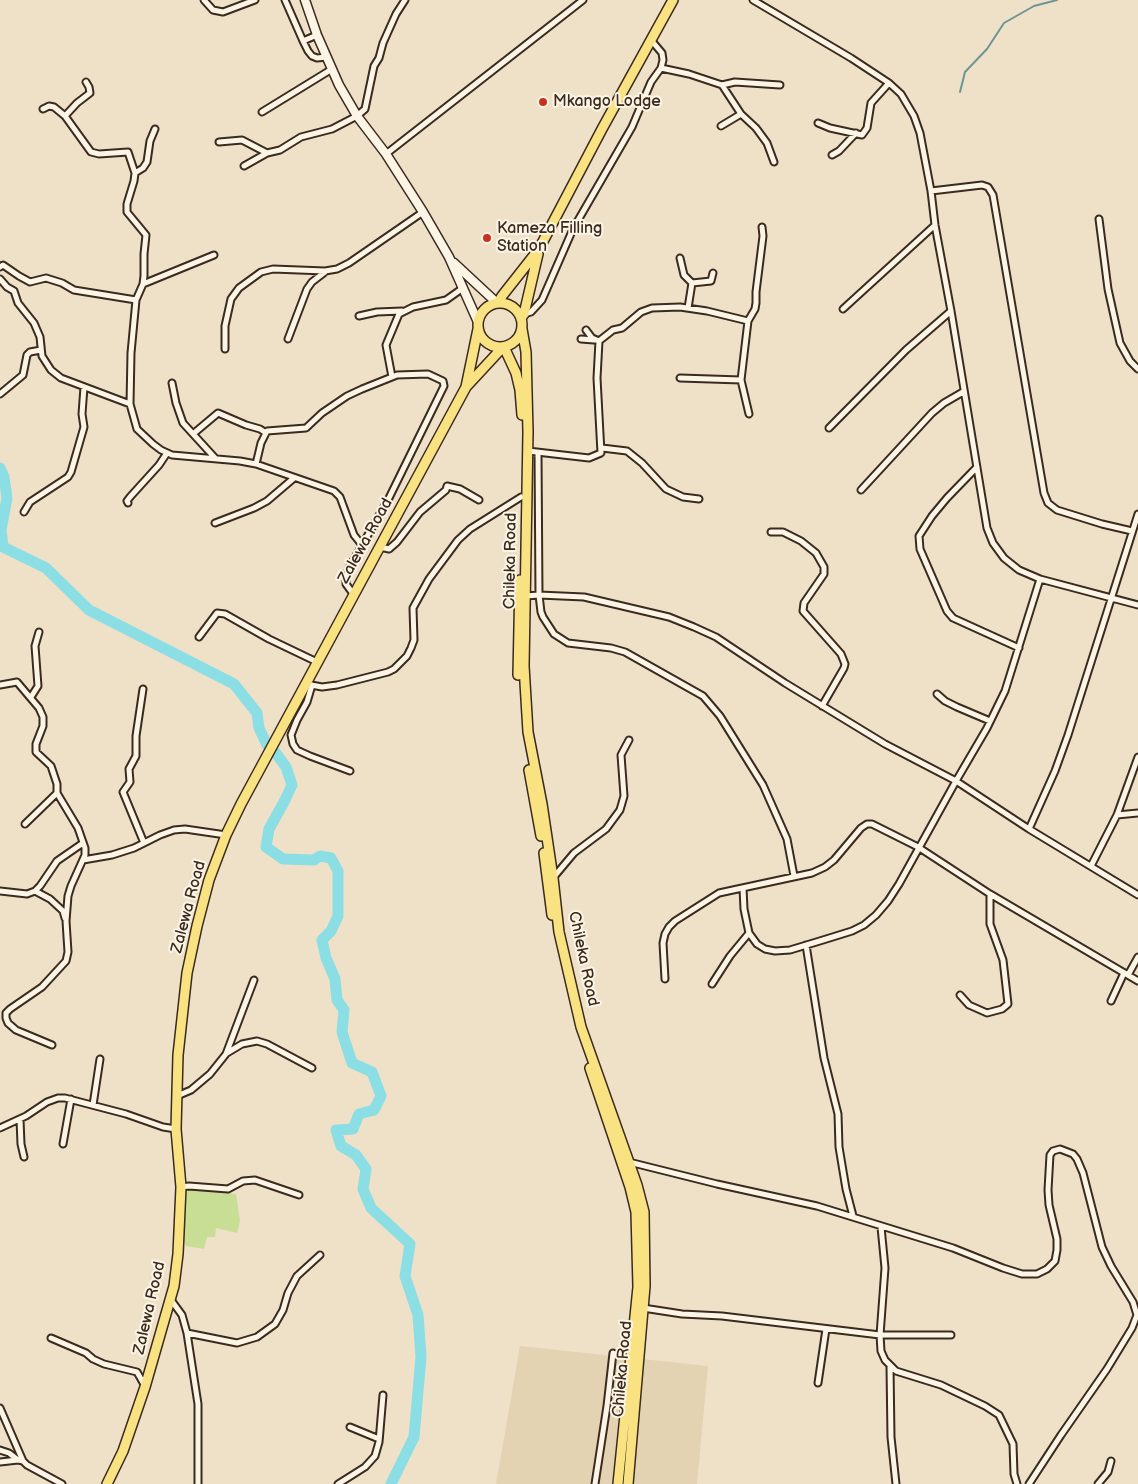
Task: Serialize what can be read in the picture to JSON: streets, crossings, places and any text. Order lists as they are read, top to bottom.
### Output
{
  "streets": {
    "highway": ["Zalewa Road", "Chileka Road"]
  },
  "crossings": [
    ["Zalewa Road", "Chileka Road"]
  ],
  "places": ["Mkango Lodge", "Kameza Filling Station"]
}
